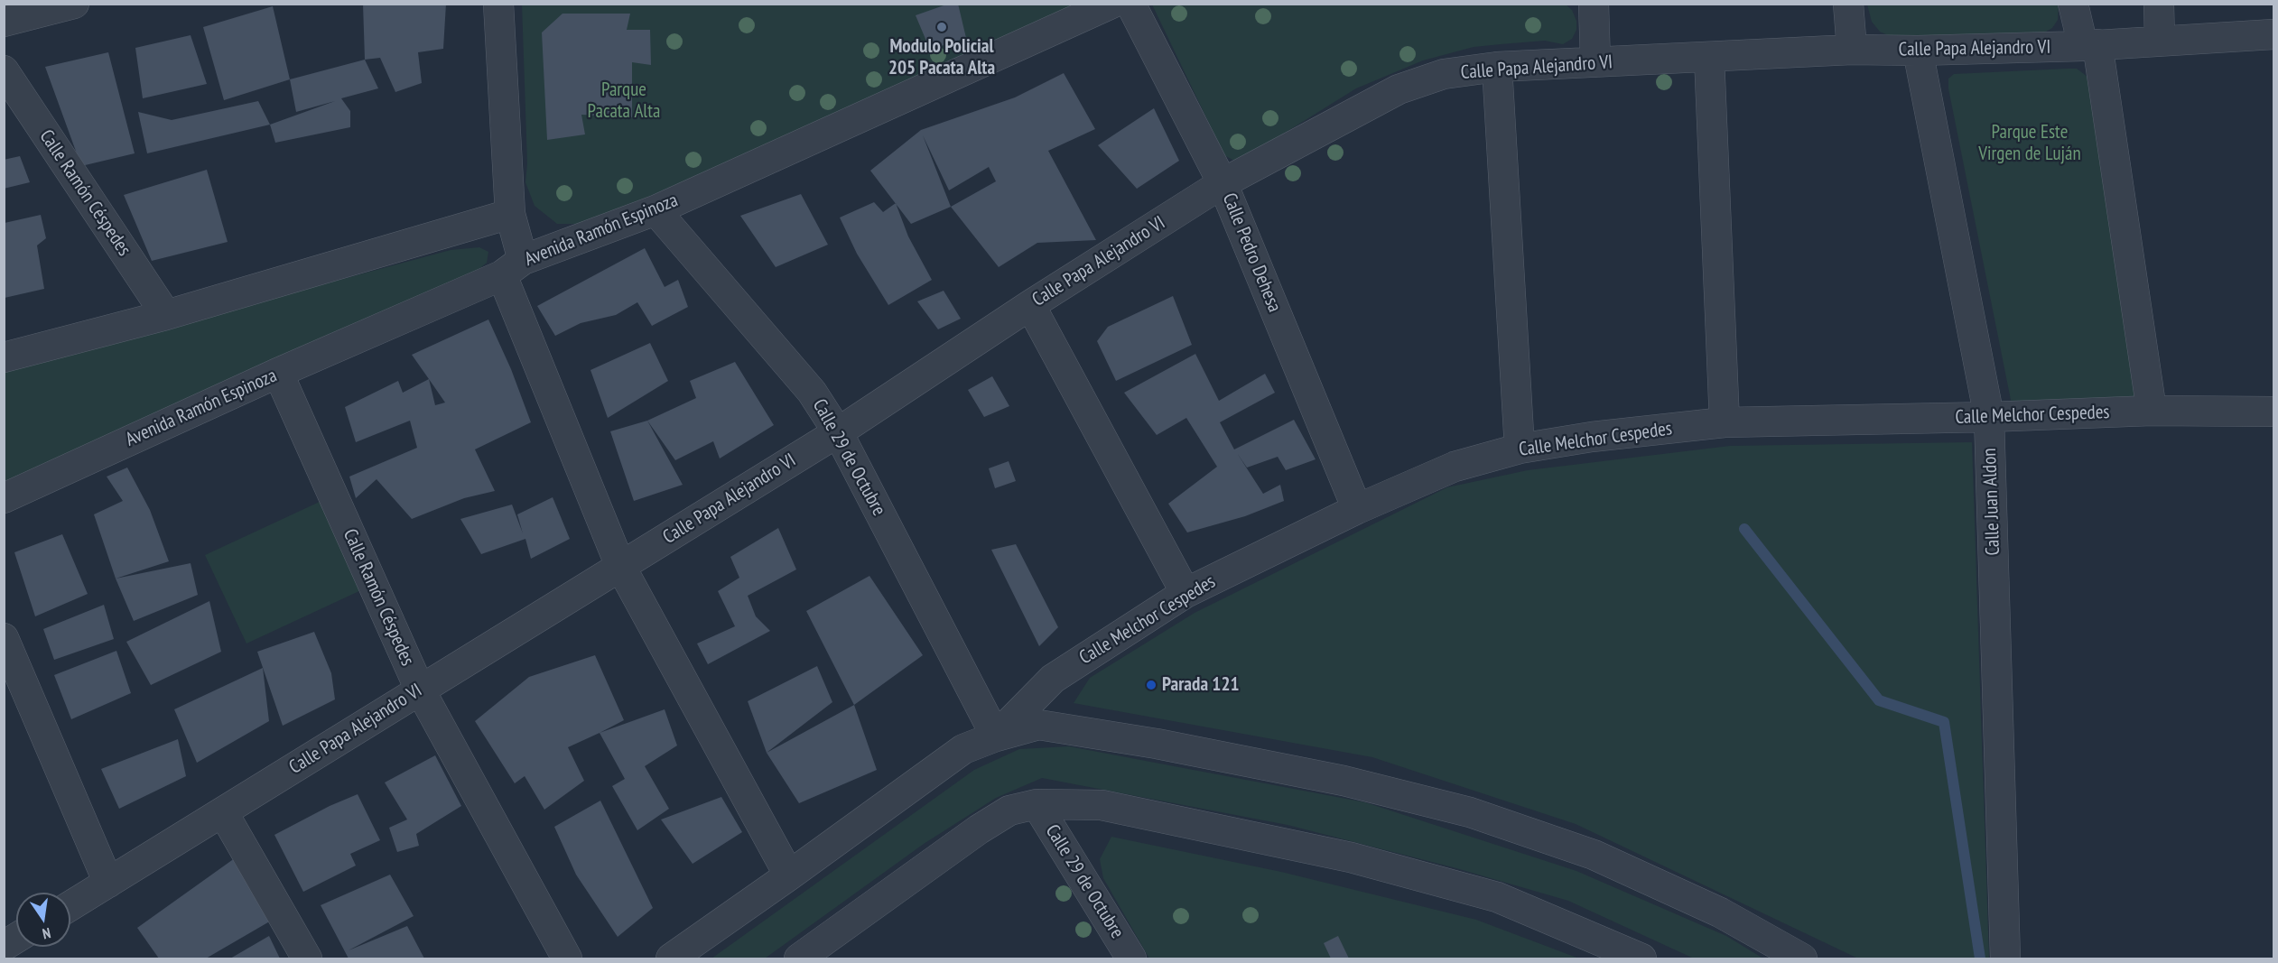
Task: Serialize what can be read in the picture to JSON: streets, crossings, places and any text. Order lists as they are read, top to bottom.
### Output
{
  "streets": {
    "street": [
      "Calle Papa Alejandro VI",
      "Calle Ramón Céspedes",
      "Avenida Ramón Espinoza",
      "Calle Pedro Dehesa",
      "Calle Melchor Cespedes",
      "Calle 29 de Octubre",
      "Calle Juan Aldon"
    ]
  },
  "crossings": [
    ["Calle Papa Alejandro VI", "Calle Ramón Céspedes"],
    ["Calle Papa Alejandro VI", "Calle Pedro Dehesa"],
    ["Calle Papa Alejandro VI", "Calle 29 de Octubre"],
    ["Calle Papa Alejandro VI", "Calle Juan Aldon"],
    ["Calle Ramón Céspedes", "Avenida Ramón Espinoza"],
    ["Avenida Ramón Espinoza", "Calle 29 de Octubre"],
    ["Calle Pedro Dehesa", "Calle Melchor Cespedes"],
    ["Calle Melchor Cespedes", "Calle 29 de Octubre"],
    ["Calle Melchor Cespedes", "Calle Juan Aldon"]
  ],
  "parks": ["Parque Pacata Alta", "Parque Este Virgen de Luján"],
  "places": ["Modulo Policial 205 Pacata Alta", "Parada 121"],
  "north": "bottom"
}
